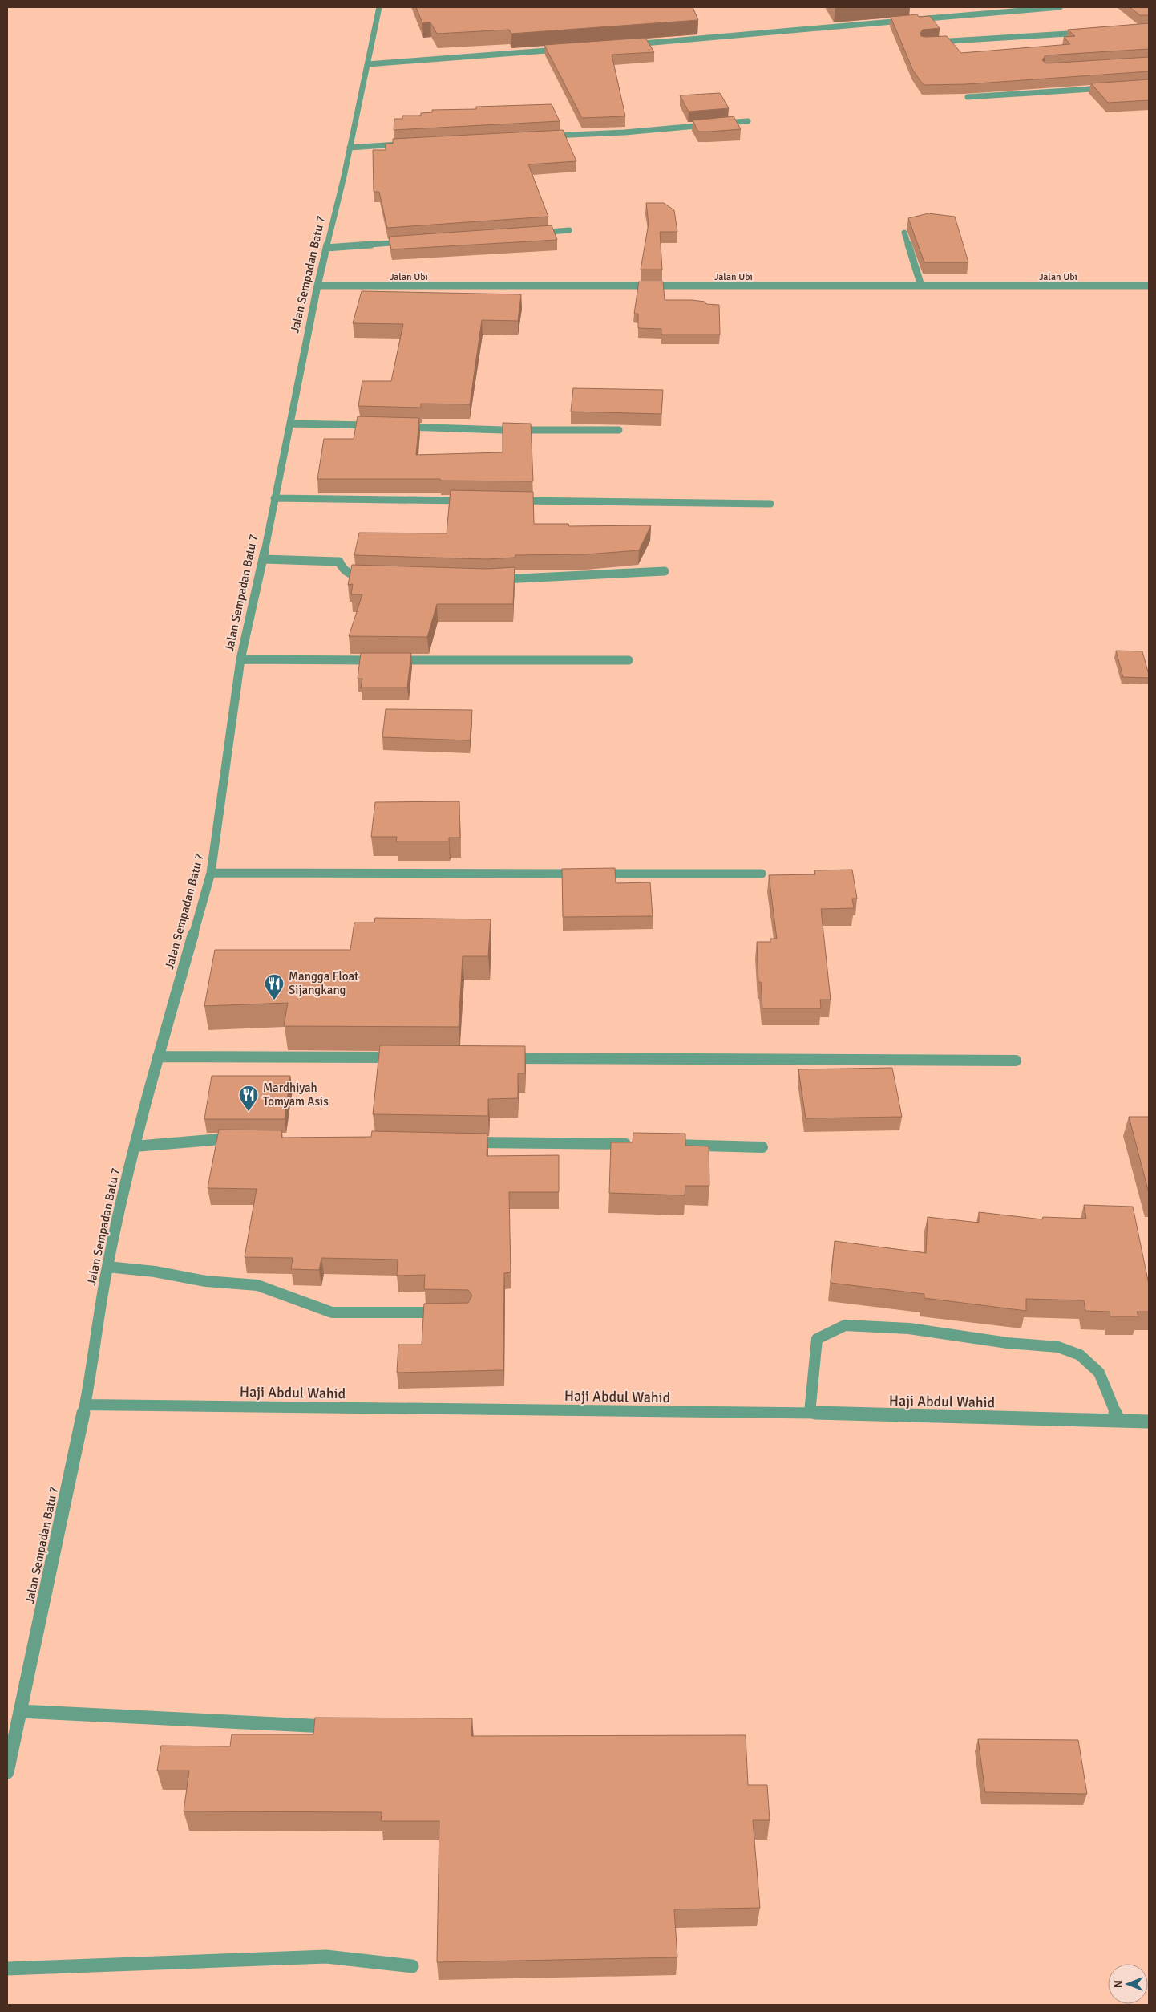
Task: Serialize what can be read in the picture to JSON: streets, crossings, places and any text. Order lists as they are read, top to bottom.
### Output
{
  "streets": {
    "street": ["Jalan Sempadan Batu 7", "Jalan Ubi", "Haji Abdul Wahid"]
  },
  "crossings": [
    ["Jalan Sempadan Batu 7", "Jalan Ubi"],
    ["Jalan Sempadan Batu 7", "Haji Abdul Wahid"]
  ],
  "places": {
    "restaurant": ["Mangga Float Sijangkang", "Mardhiyah Tomyam Asis"]
  },
  "north": "left"
}
